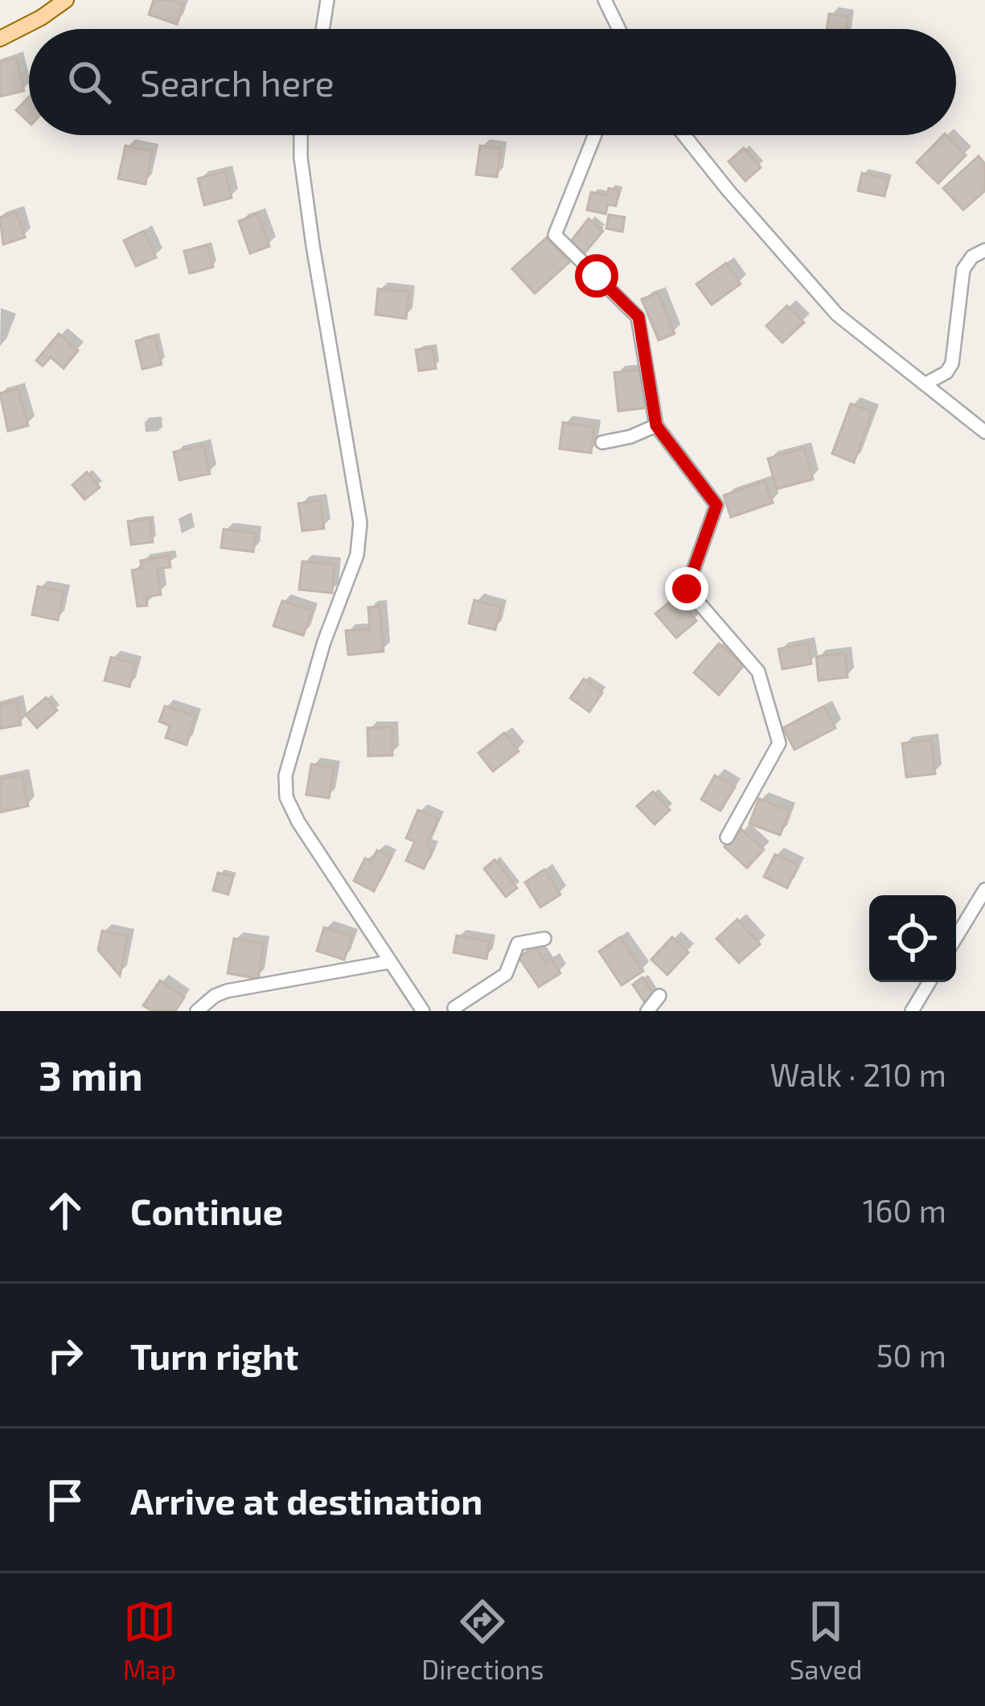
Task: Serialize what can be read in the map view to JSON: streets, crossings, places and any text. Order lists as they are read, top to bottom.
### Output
{
  "page": {
    "search": "Search here",
    "heading": ["3 min", "Walk · 210 m"],
    "list": [
      ["Continue", "160 m"],
      ["Turn right", "50 m"],
      "Arrive at destination"
    ],
    "nav": ["Map", "Directions", "Saved"]
  }
}
